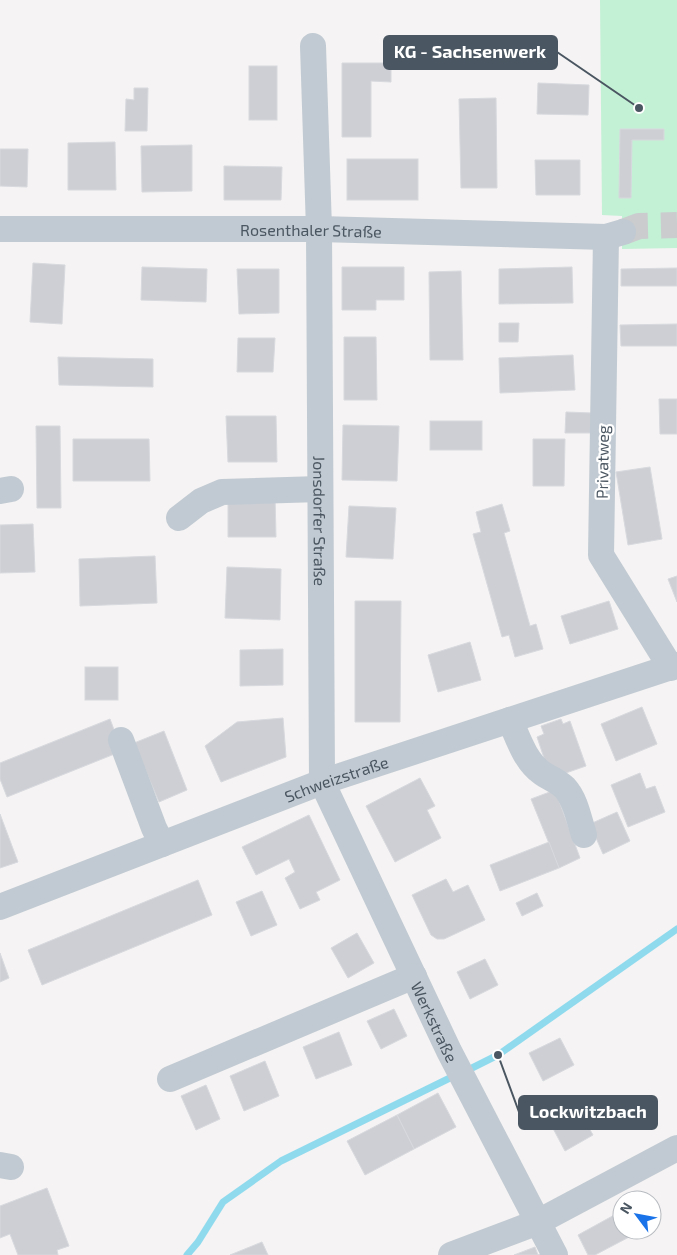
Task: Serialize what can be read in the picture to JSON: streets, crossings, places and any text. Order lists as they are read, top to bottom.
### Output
{
  "streets": {
    "street": [
      "Rosenthaler Straße",
      "Privatweg",
      "Jonsdorfer Straße",
      "Schweizstraße",
      "Werkstraße"
    ]
  },
  "crossings": [
    ["Rosenthaler Straße", "Privatweg"],
    ["Rosenthaler Straße", "Jonsdorfer Straße"],
    ["Privatweg", "Schweizstraße"],
    ["Jonsdorfer Straße", "Schweizstraße"],
    ["Jonsdorfer Straße", "Werkstraße"]
  ],
  "places": ["KG - Sachsenwerk", "Lockwitzbach"],
  "north": "top left"
}
